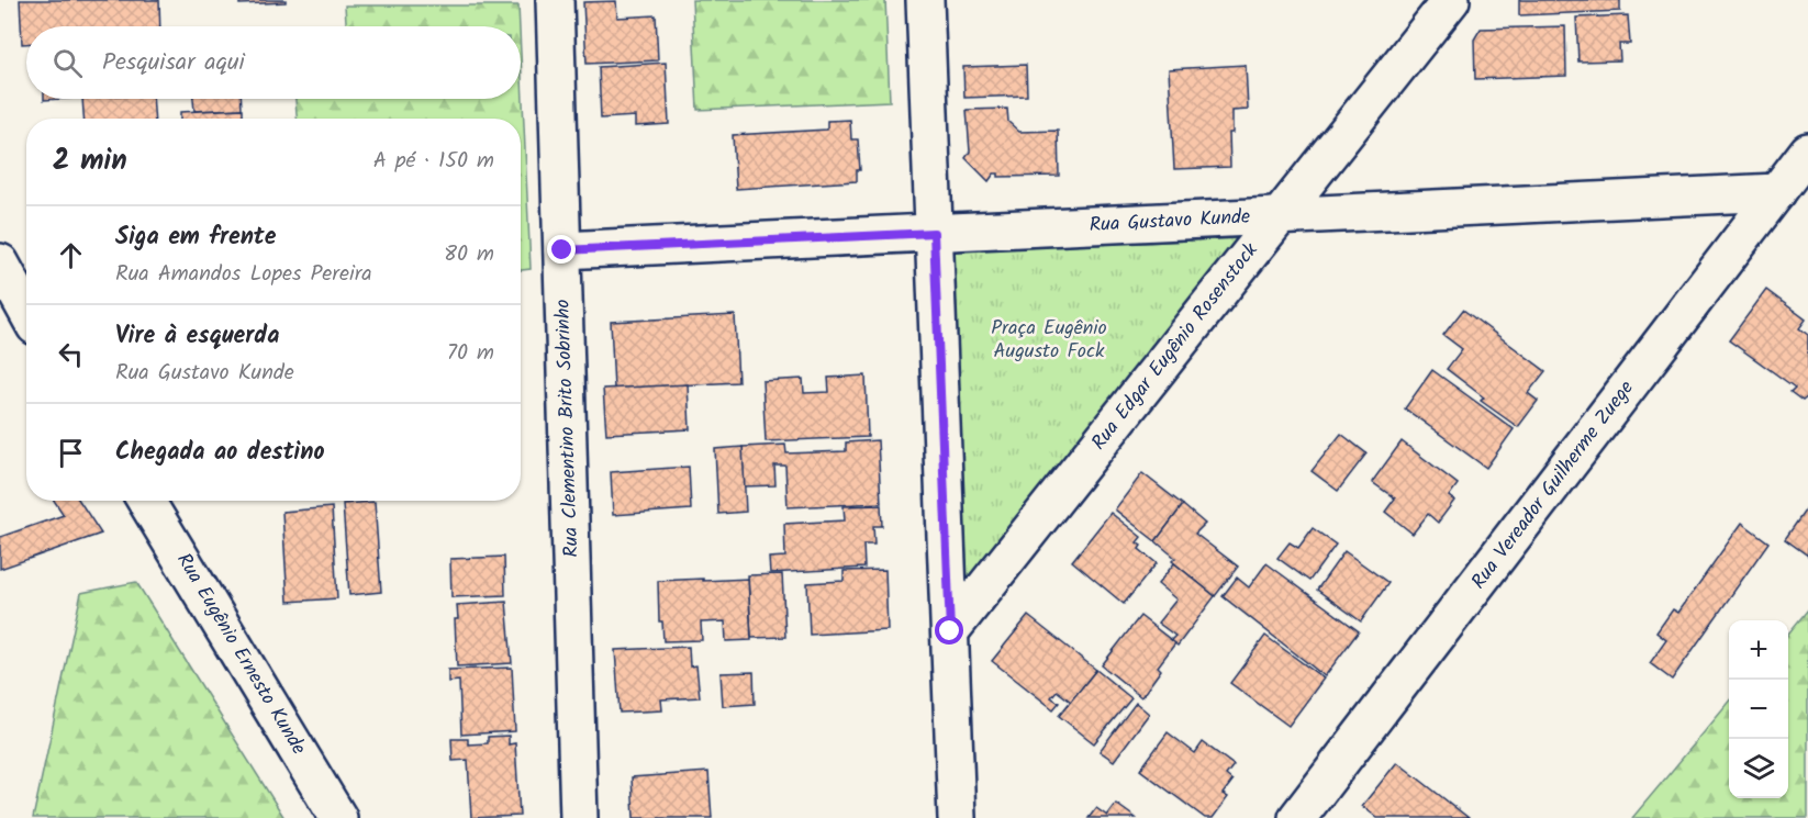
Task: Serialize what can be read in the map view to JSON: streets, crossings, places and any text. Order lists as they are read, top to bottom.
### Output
{
  "streets": {
    "street": [
      "Rua Gustavo Kunde",
      "Rua Edgar Eugênio Rosenstock",
      "Rua Clementino Brito Sobrinho",
      "Rua Vereador Guilherme Zuege",
      "Rua Eugênio Ernesto Kunde"
    ]
  },
  "crossings": [
    ["Rua Gustavo Kunde", "Rua Edgar Eugênio Rosenstock"],
    ["Rua Gustavo Kunde", "Rua Clementino Brito Sobrinho"],
    ["Rua Gustavo Kunde", "Rua Vereador Guilherme Zuege"]
  ],
  "parks": ["Praça Eugênio Augusto Fock"],
  "page": {
    "search": "Pesquisar aqui",
    "heading": ["2 min", "A pé · 150 m"],
    "list": [
      ["Siga em frente", "Rua Amandos Lopes Pereira", "80 m"],
      ["Vire à esquerda", "Rua Gustavo Kunde", "70 m"],
      "Chegada ao destino"
    ],
    "map_buttons": ["+", "−"]
  }
}
